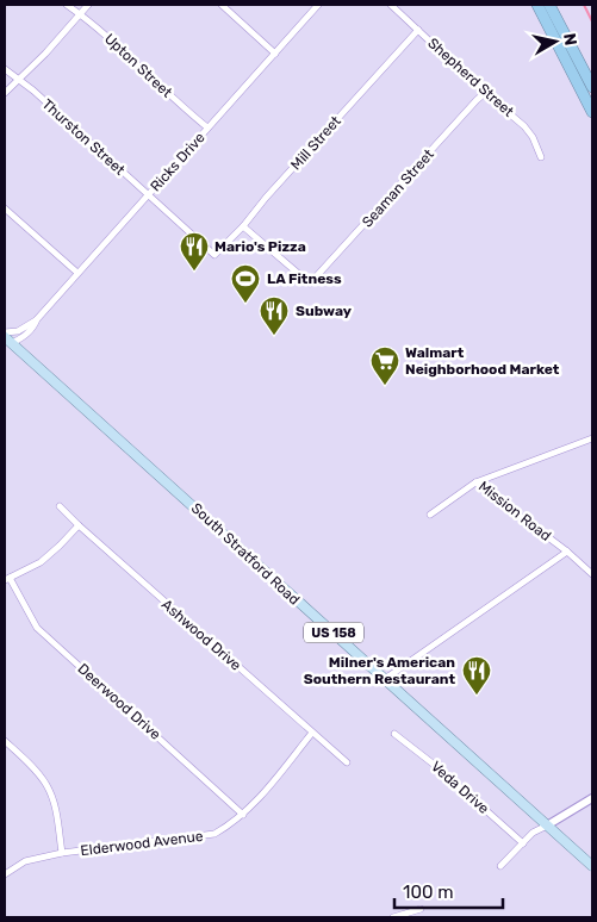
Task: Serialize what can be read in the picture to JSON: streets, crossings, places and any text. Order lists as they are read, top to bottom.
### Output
{
  "streets": {
    "main road": ["South Stratford Road", "US 158"],
    "street": [
      "Upton Street",
      "Shepherd Street",
      "Thurston Street",
      "Mill Street",
      "Ricks Drive",
      "Seaman Street",
      "Mission Road",
      "Ashwood Drive",
      "Deerwood Drive",
      "Veda Drive",
      "Elderwood Avenue"
    ]
  },
  "crossings": [
    ["Upton Street", "Ricks Drive"],
    ["Shepherd Street", "Mill Street"],
    ["Shepherd Street", "Seaman Street"],
    ["Thurston Street", "Mill Street"],
    ["Thurston Street", "Ricks Drive"],
    ["Mill Street", "Seaman Street"],
    ["Ricks Drive", "South Stratford Road"],
    ["Mission Road", "South Stratford Road"],
    ["Ashwood Drive", "Elderwood Avenue"],
    ["Deerwood Drive", "Elderwood Avenue"]
  ],
  "places": {
    "restaurant": ["Mario's Pizza", "Subway", "Milner's American Southern Restaurant"],
    "sports": ["LA Fitness"],
    "supermarket": ["Walmart Neighborhood Market"]
  },
  "scale_bar": "100 m",
  "north": "right"
}
